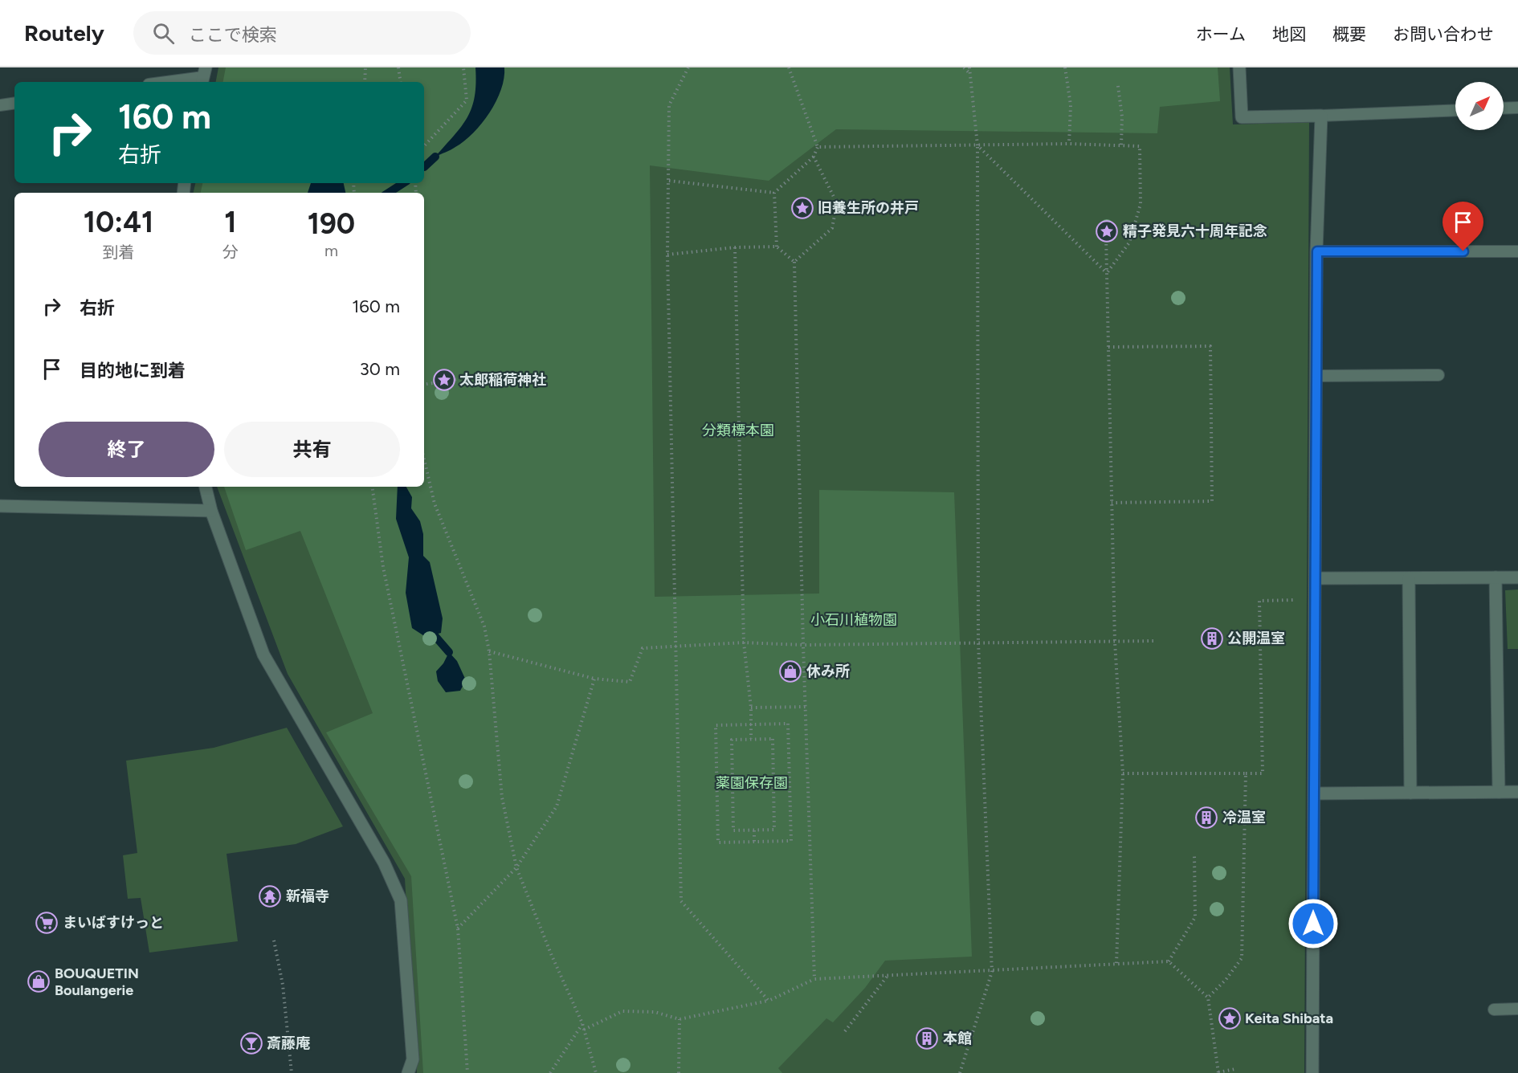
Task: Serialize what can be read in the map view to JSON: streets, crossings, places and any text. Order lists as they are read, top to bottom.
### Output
{
  "parks": ["分類標本園", "小石川植物園", "薬園保存園"],
  "places": {
    "place": [
      "旧養生所の井戸",
      "精子発見六十周年記念",
      "太郎稲荷神社",
      "Keita Shibata"
    ],
    "building": ["公開温室", "冷温室", "本館"],
    "shop": ["休み所", "BOUQUETIN Boulangerie"],
    "temple": ["新福寺"],
    "supermarket": ["まいばすけっと"],
    "bar": ["斎藤庵"]
  },
  "north": "top right",
  "page": {
    "header": "Routely",
    "search": "ここで検索",
    "nav": [
      "ホーム",
      "地図",
      "概要",
      "お問い合わせ"
    ],
    "turn": ["160 m", "右折"],
    "eta": [
      "10:41",
      "到着",
      "1",
      "分",
      "190",
      "m"
    ],
    "list": [
      {
        "name": "右折",
        "value": "160 m"
      },
      {
        "name": "目的地に到着",
        "value": "30 m"
      }
    ],
    "buttons": ["終了", "共有"]
  }
}
